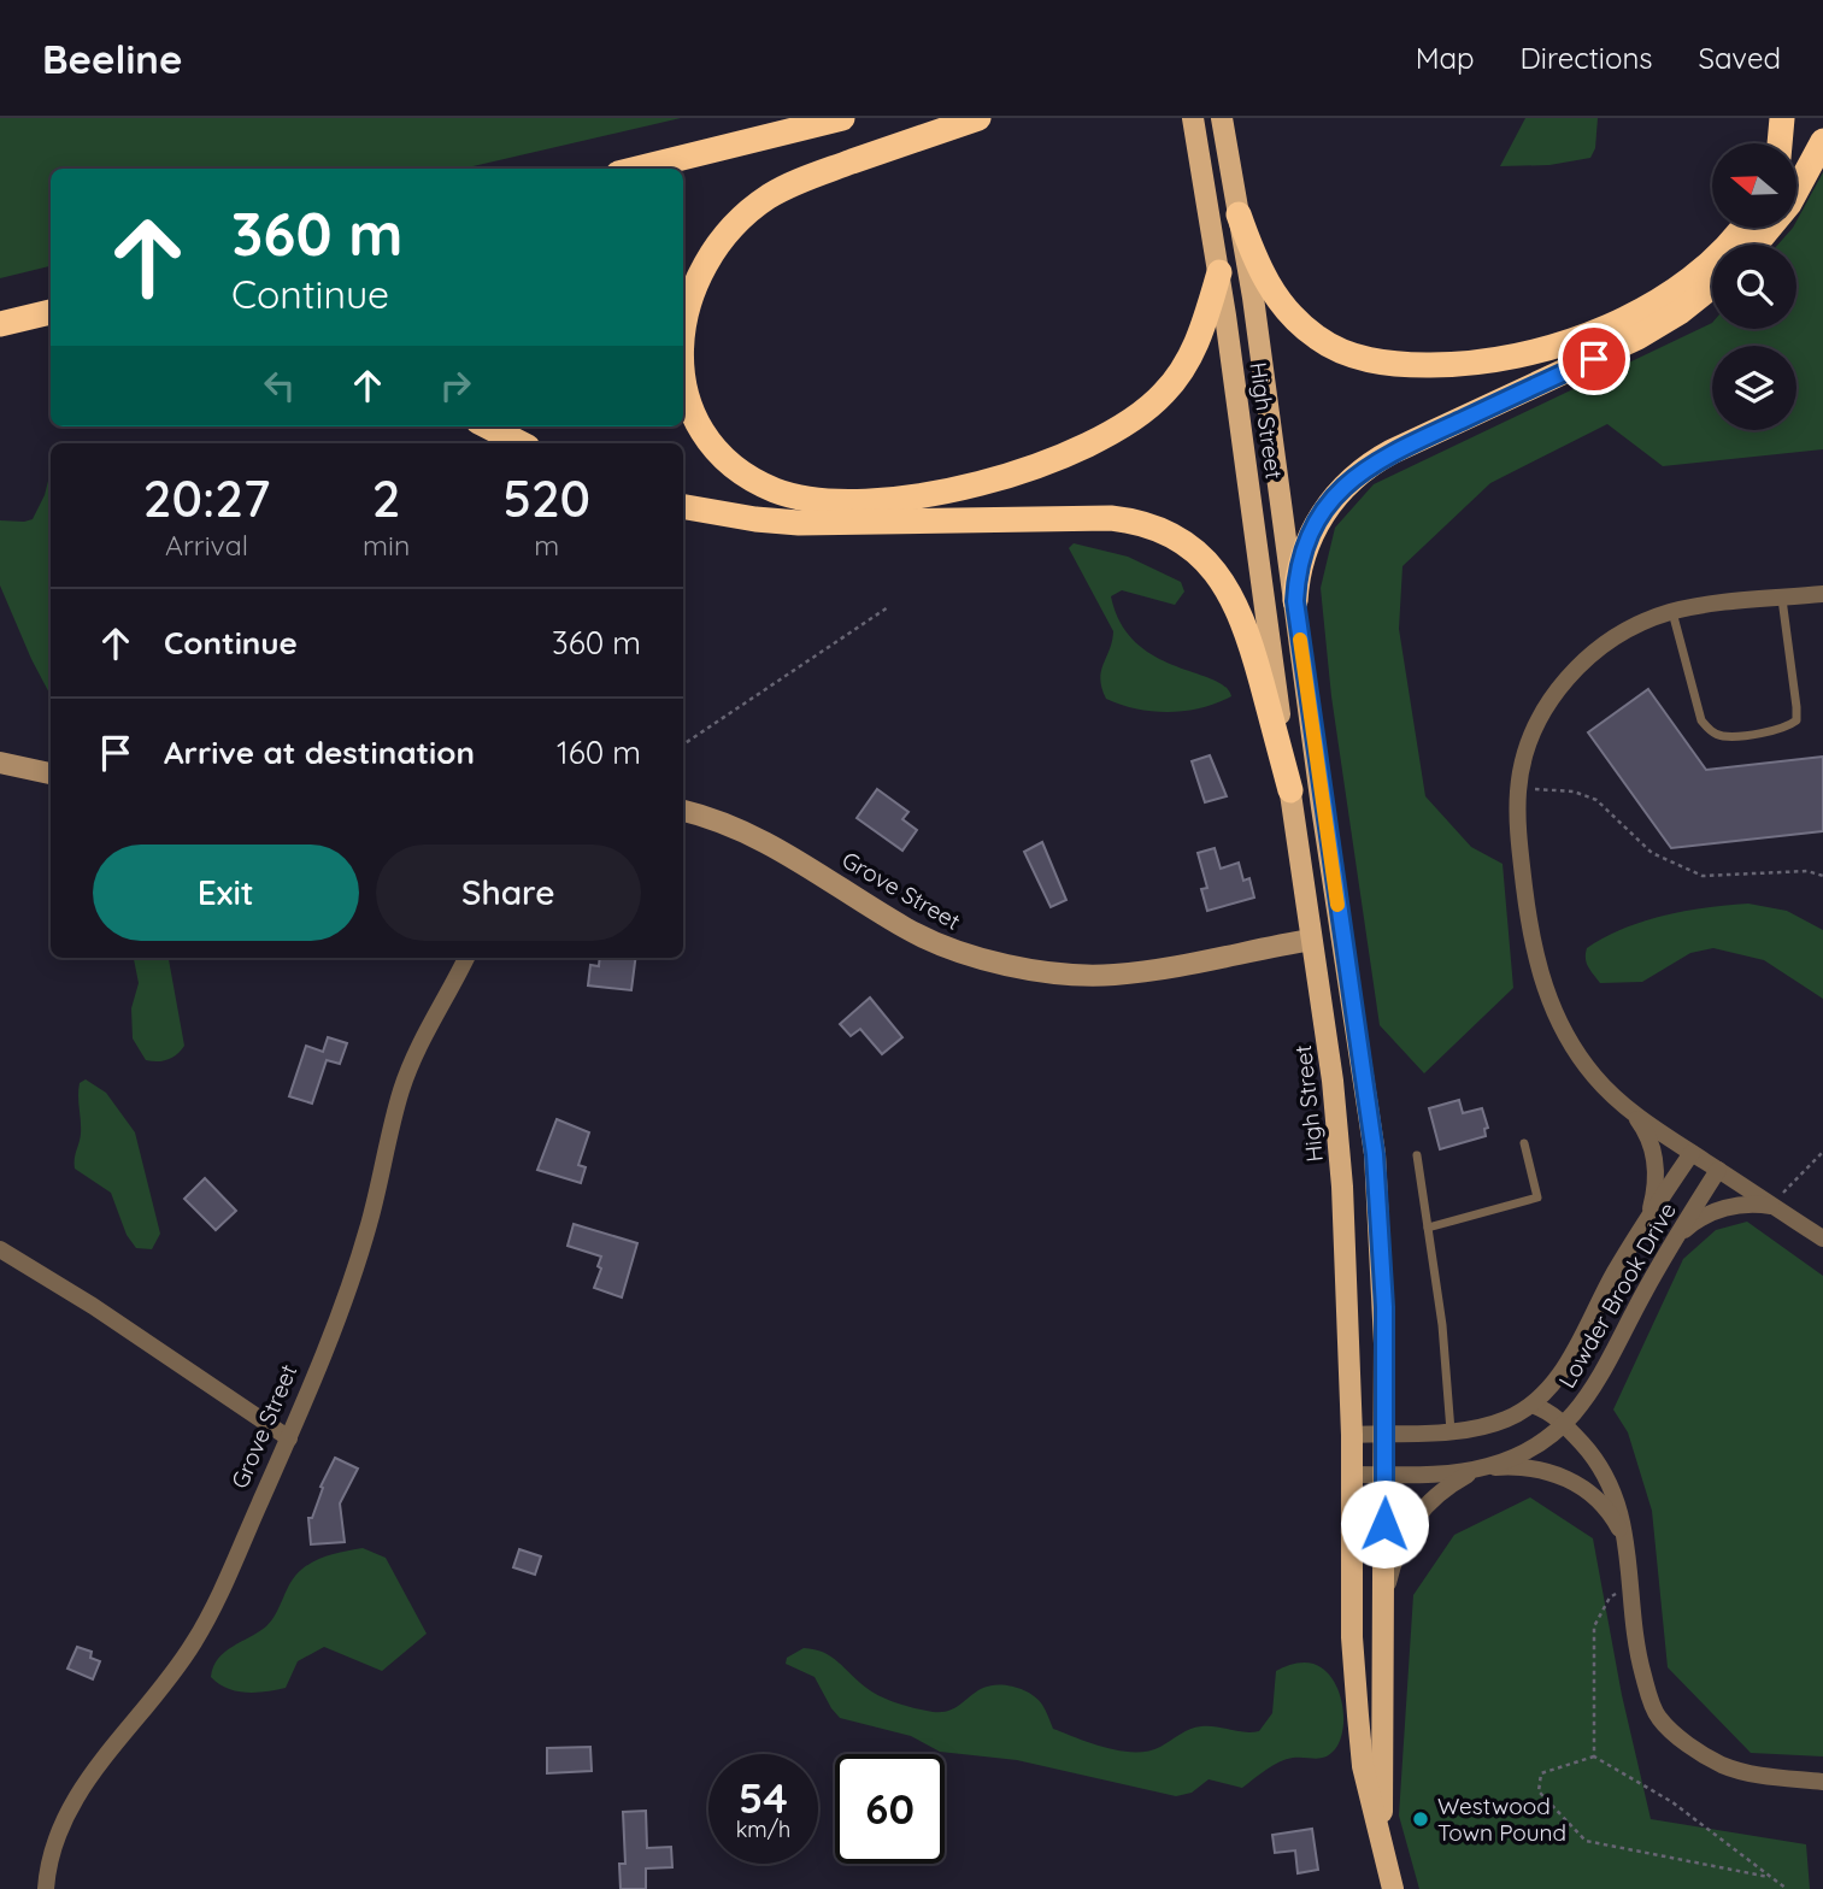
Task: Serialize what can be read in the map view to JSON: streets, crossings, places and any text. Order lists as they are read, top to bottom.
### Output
{
  "streets": {
    "main road": ["High Street"],
    "street": ["Grove Street", "Lowder Brook Drive"]
  },
  "crossings": [
    ["High Street", "Grove Street"],
    ["High Street", "Lowder Brook Drive"]
  ],
  "places": ["Westwood Town Pound"],
  "north": "left",
  "page": {
    "header": "Beeline",
    "nav": ["Map", "Directions", "Saved"],
    "turn": ["360 m", "Continue"],
    "eta": [
      "20:27",
      "Arrival",
      "2",
      "min",
      "520",
      "m"
    ],
    "list": [
      {
        "name": "Continue",
        "value": "360 m"
      },
      {
        "name": "Arrive at destination",
        "value": "160 m"
      }
    ],
    "buttons": ["Exit", "Share"],
    "speed": "54 km/h",
    "limit": "60"
  }
}
